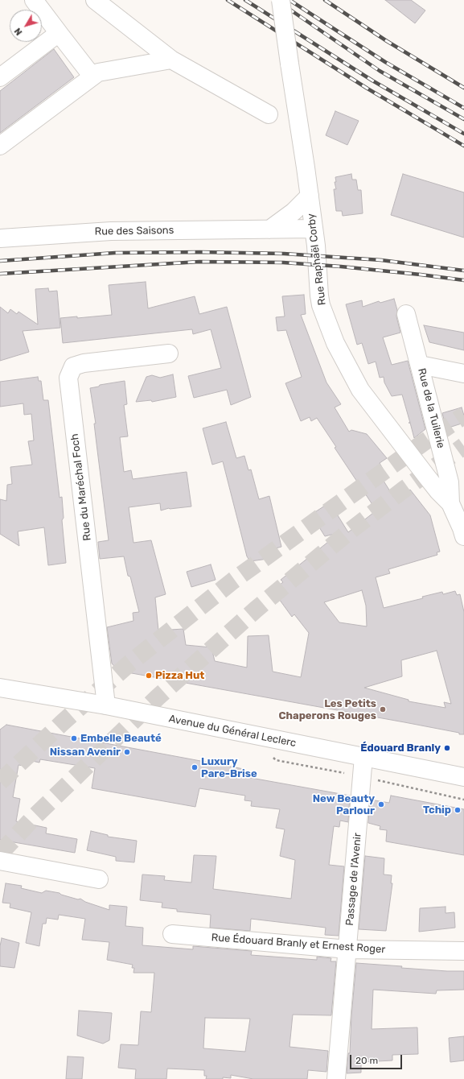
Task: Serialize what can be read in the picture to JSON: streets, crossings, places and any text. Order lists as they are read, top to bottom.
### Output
{
  "streets": {
    "street": [
      "Rue des Saisons",
      "Rue Raphaël Corby",
      "Rue de la Tuilerie",
      "Rue du Maréchal Foch",
      "Avenue du Général Leclerc",
      "Passage de l'Avenir",
      "Rue Édouard Branly et Ernest Roger"
    ]
  },
  "crossings": [
    ["Rue des Saisons", "Rue Raphaël Corby"],
    ["Rue Raphaël Corby", "Rue de la Tuilerie"],
    ["Rue du Maréchal Foch", "Avenue du Général Leclerc"],
    ["Avenue du Général Leclerc", "Passage de l'Avenir"],
    ["Passage de l'Avenir", "Rue Édouard Branly et Ernest Roger"]
  ],
  "places": [
    "Pizza Hut",
    "Les Petits Chaperons Rouges",
    "Embelle Beauté",
    "Édouard Branly",
    "Nissan Avenir",
    "Luxury Pare-Brise",
    "New Beauty Parlour",
    "Tchip"
  ],
  "scale_bar": "20 m",
  "north": "bottom left"
}
